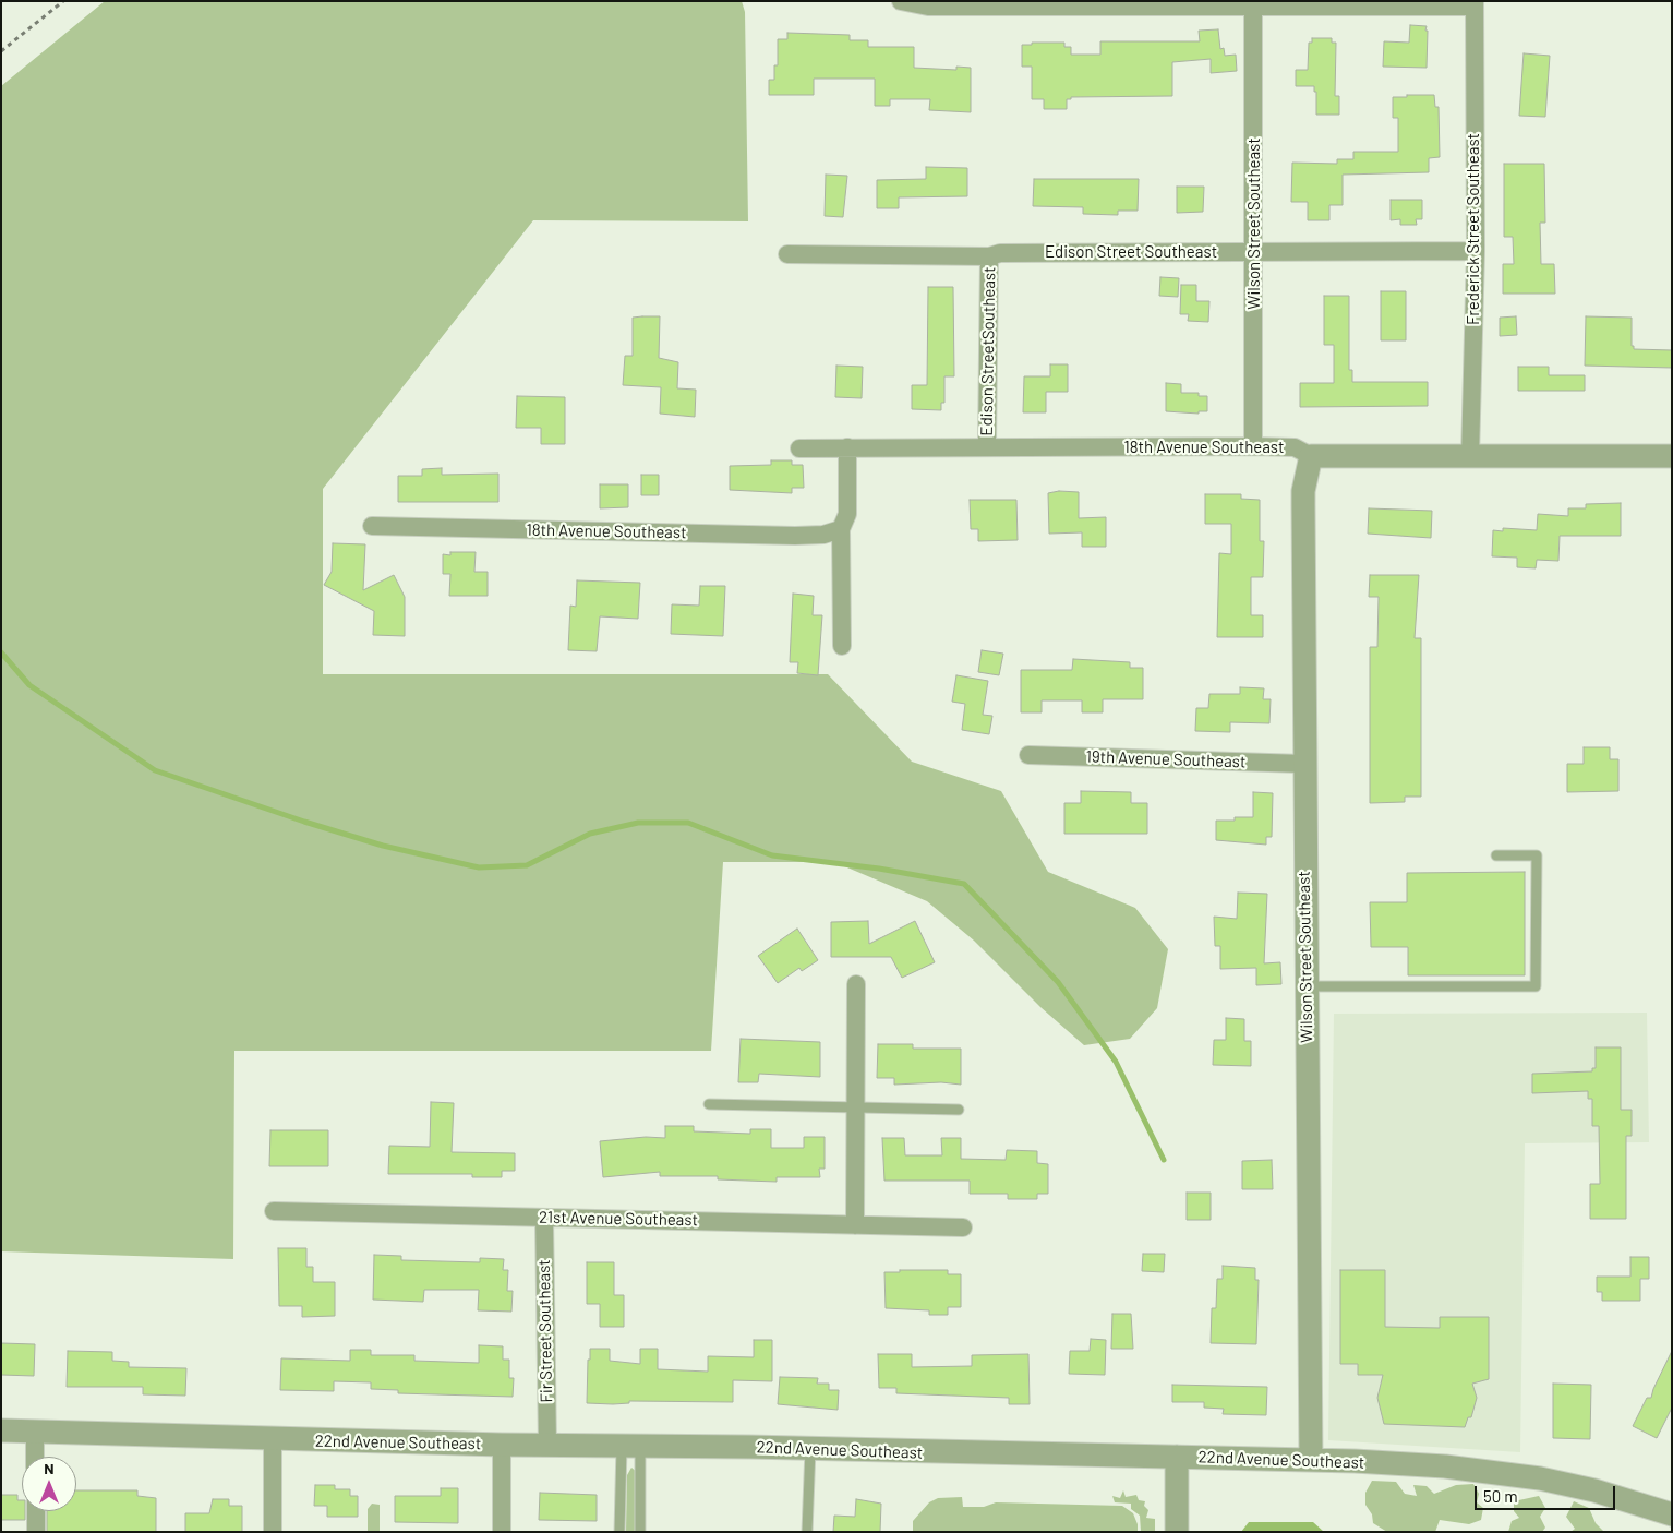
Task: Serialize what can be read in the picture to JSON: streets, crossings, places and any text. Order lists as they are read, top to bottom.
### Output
{
  "streets": {
    "street": [
      "Wilson Street Southeast",
      "Frederick Street Southeast",
      "Edison Street Southeast",
      "Edison StreetSoutheast",
      "18th Avenue Southeast",
      "19th Avenue Southeast",
      "21st Avenue Southeast",
      "Fir Street Southeast",
      "22nd Avenue Southeast"
    ]
  },
  "crossings": [
    ["Wilson Street Southeast", "Edison Street Southeast"],
    ["Wilson Street Southeast", "18th Avenue Southeast"],
    ["Wilson Street Southeast", "19th Avenue Southeast"],
    ["Wilson Street Southeast", "22nd Avenue Southeast"],
    ["Frederick Street Southeast", "Edison Street Southeast"],
    ["Frederick Street Southeast", "18th Avenue Southeast"],
    ["Edison Street Southeast", "Edison StreetSoutheast"],
    ["Edison StreetSoutheast", "18th Avenue Southeast"],
    ["21st Avenue Southeast", "Fir Street Southeast"],
    ["Fir Street Southeast", "22nd Avenue Southeast"]
  ],
  "scale_bar": "50 m",
  "north": "top"
}
